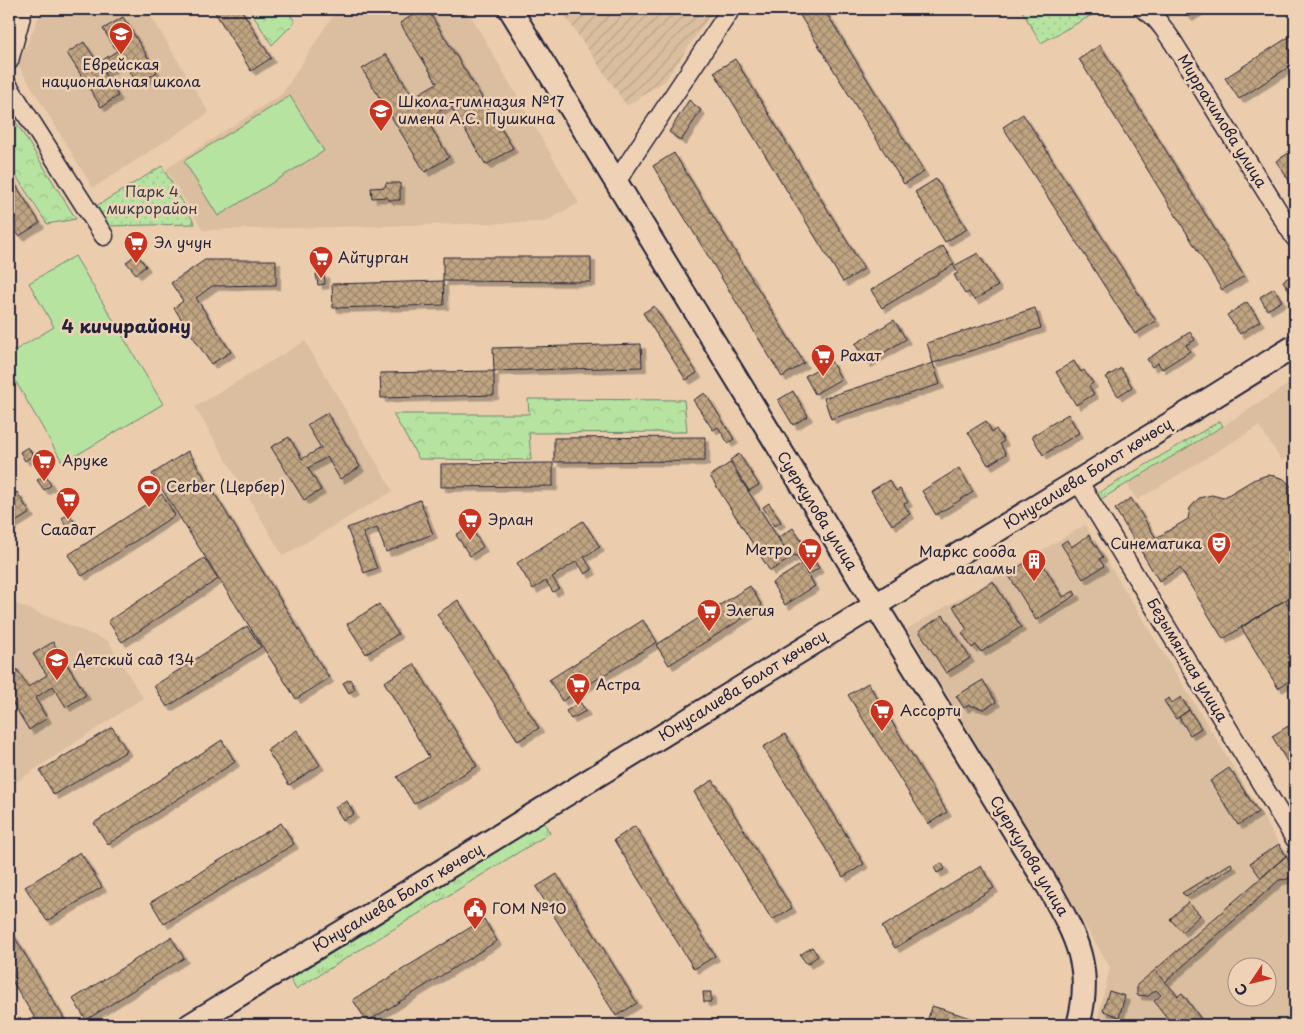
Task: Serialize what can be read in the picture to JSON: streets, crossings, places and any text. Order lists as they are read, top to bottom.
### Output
{
  "streets": {
    "main road": ["Юнусалиева Болот көчөсү", "Суеркулова улица"],
    "street": ["Миррахимова улица", "Безымянная улица"]
  },
  "crossings": [
    ["Юнусалиева Болот көчөсү", "Суеркулова улица"],
    ["Юнусалиева Болот көчөсү", "Безымянная улица"]
  ],
  "districts": ["4 кичирайону"],
  "parks": ["Парк 4 микрорайон"],
  "places": {
    "school or university": ["Еврейская национальная школа", "Школа-гимназия №17 имени А.С. Пушкина", "Детский сад 134"],
    "supermarket": [
      "Эл учун",
      "Айтурган",
      "Рахат",
      "Аруке",
      "Саадат",
      "Эрлан",
      "Метро",
      "Элегия",
      "Астра",
      "Ассорти"
    ],
    "sports": ["Cerber (Цербер)"],
    "theatre": ["Синематика"],
    "building": ["Маркс соода ааламы"],
    "public building": ["ГОМ №10"]
  },
  "north": "bottom left"
}
